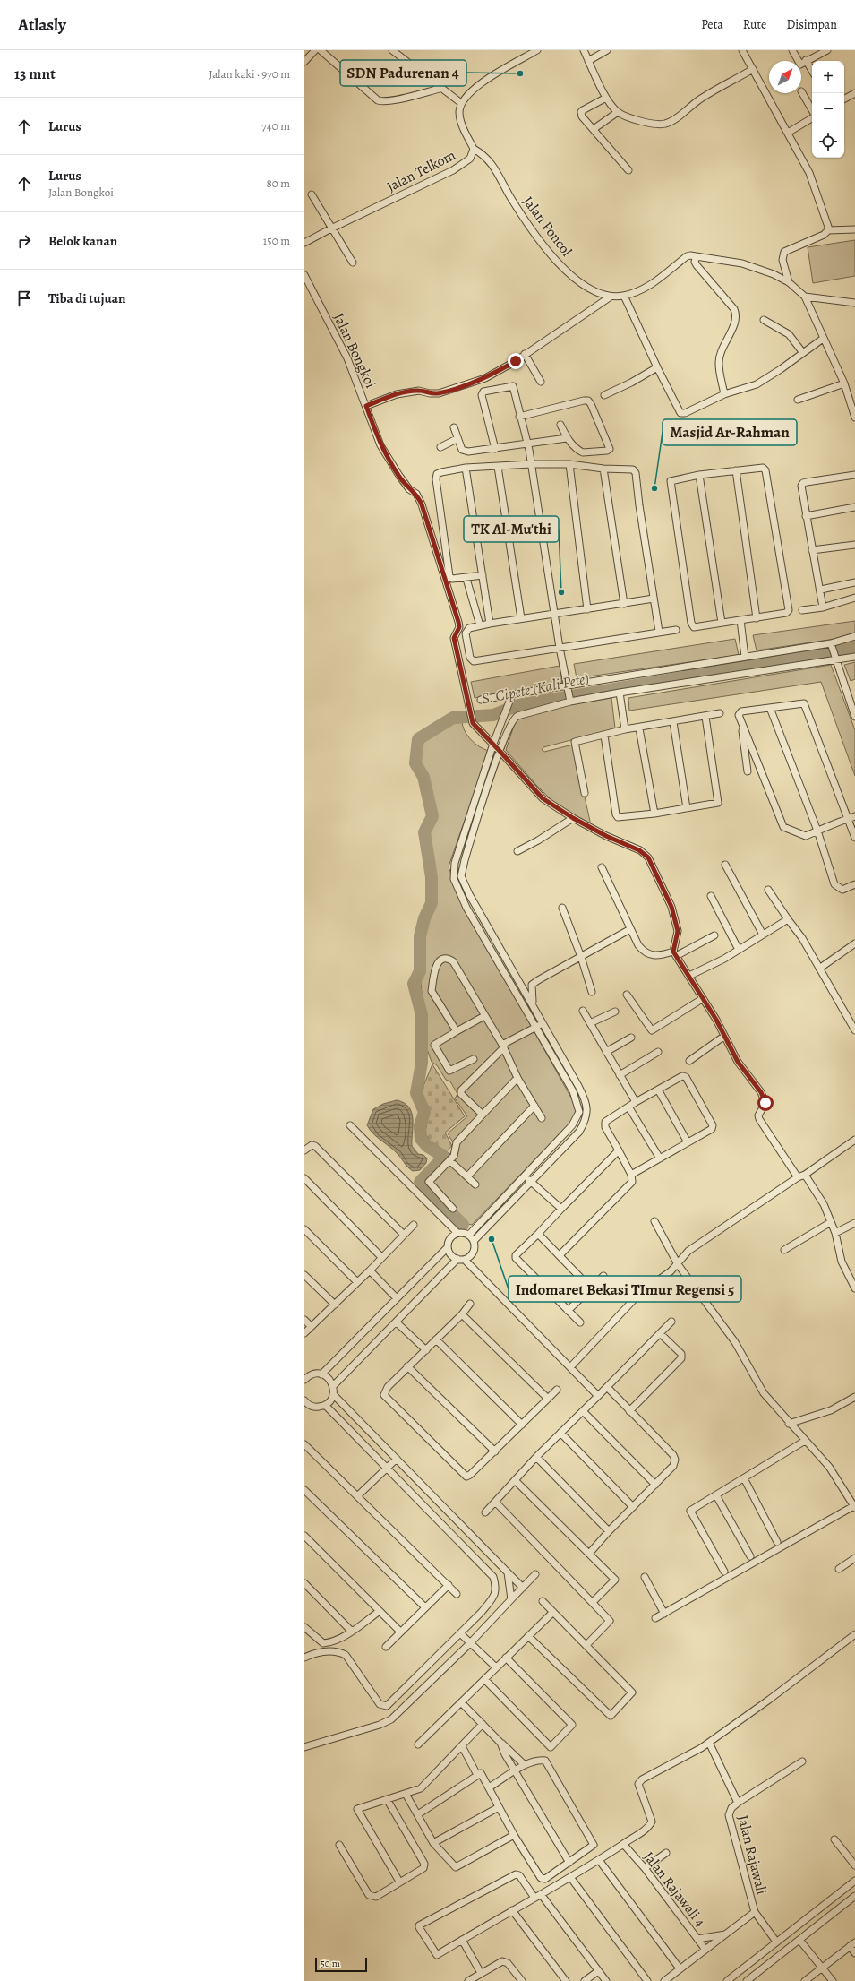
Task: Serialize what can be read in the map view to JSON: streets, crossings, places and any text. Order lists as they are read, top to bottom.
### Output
{
  "streets": {
    "street": [
      "Jalan Telkom",
      "Jalan Poncol",
      "Jalan Bongkoi",
      "Jalan Rajawali",
      "Jalan Rajawali 4"
    ]
  },
  "crossings": [
    ["Jalan Telkom", "Jalan Poncol"]
  ],
  "water": ["S. Cipete (Kali Pete)"],
  "places": [
    "SDN Padurenan 4",
    "Masjid Ar-Rahman",
    "TK Al-Mu'thi",
    "Indomaret Bekasi TImur Regensi 5"
  ],
  "scale_bar": "50 m",
  "north": "top right",
  "page": {
    "header": "Atlasly",
    "nav": ["Peta", "Rute", "Disimpan"],
    "heading": ["13 mnt", "Jalan kaki · 970 m"],
    "map_buttons": ["+", "−"],
    "list": [
      ["Lurus", "740 m"],
      ["Lurus", "Jalan Bongkoi", "80 m"],
      ["Belok kanan", "150 m"],
      "Tiba di tujuan"
    ],
    "scale": "50 m"
  }
}
